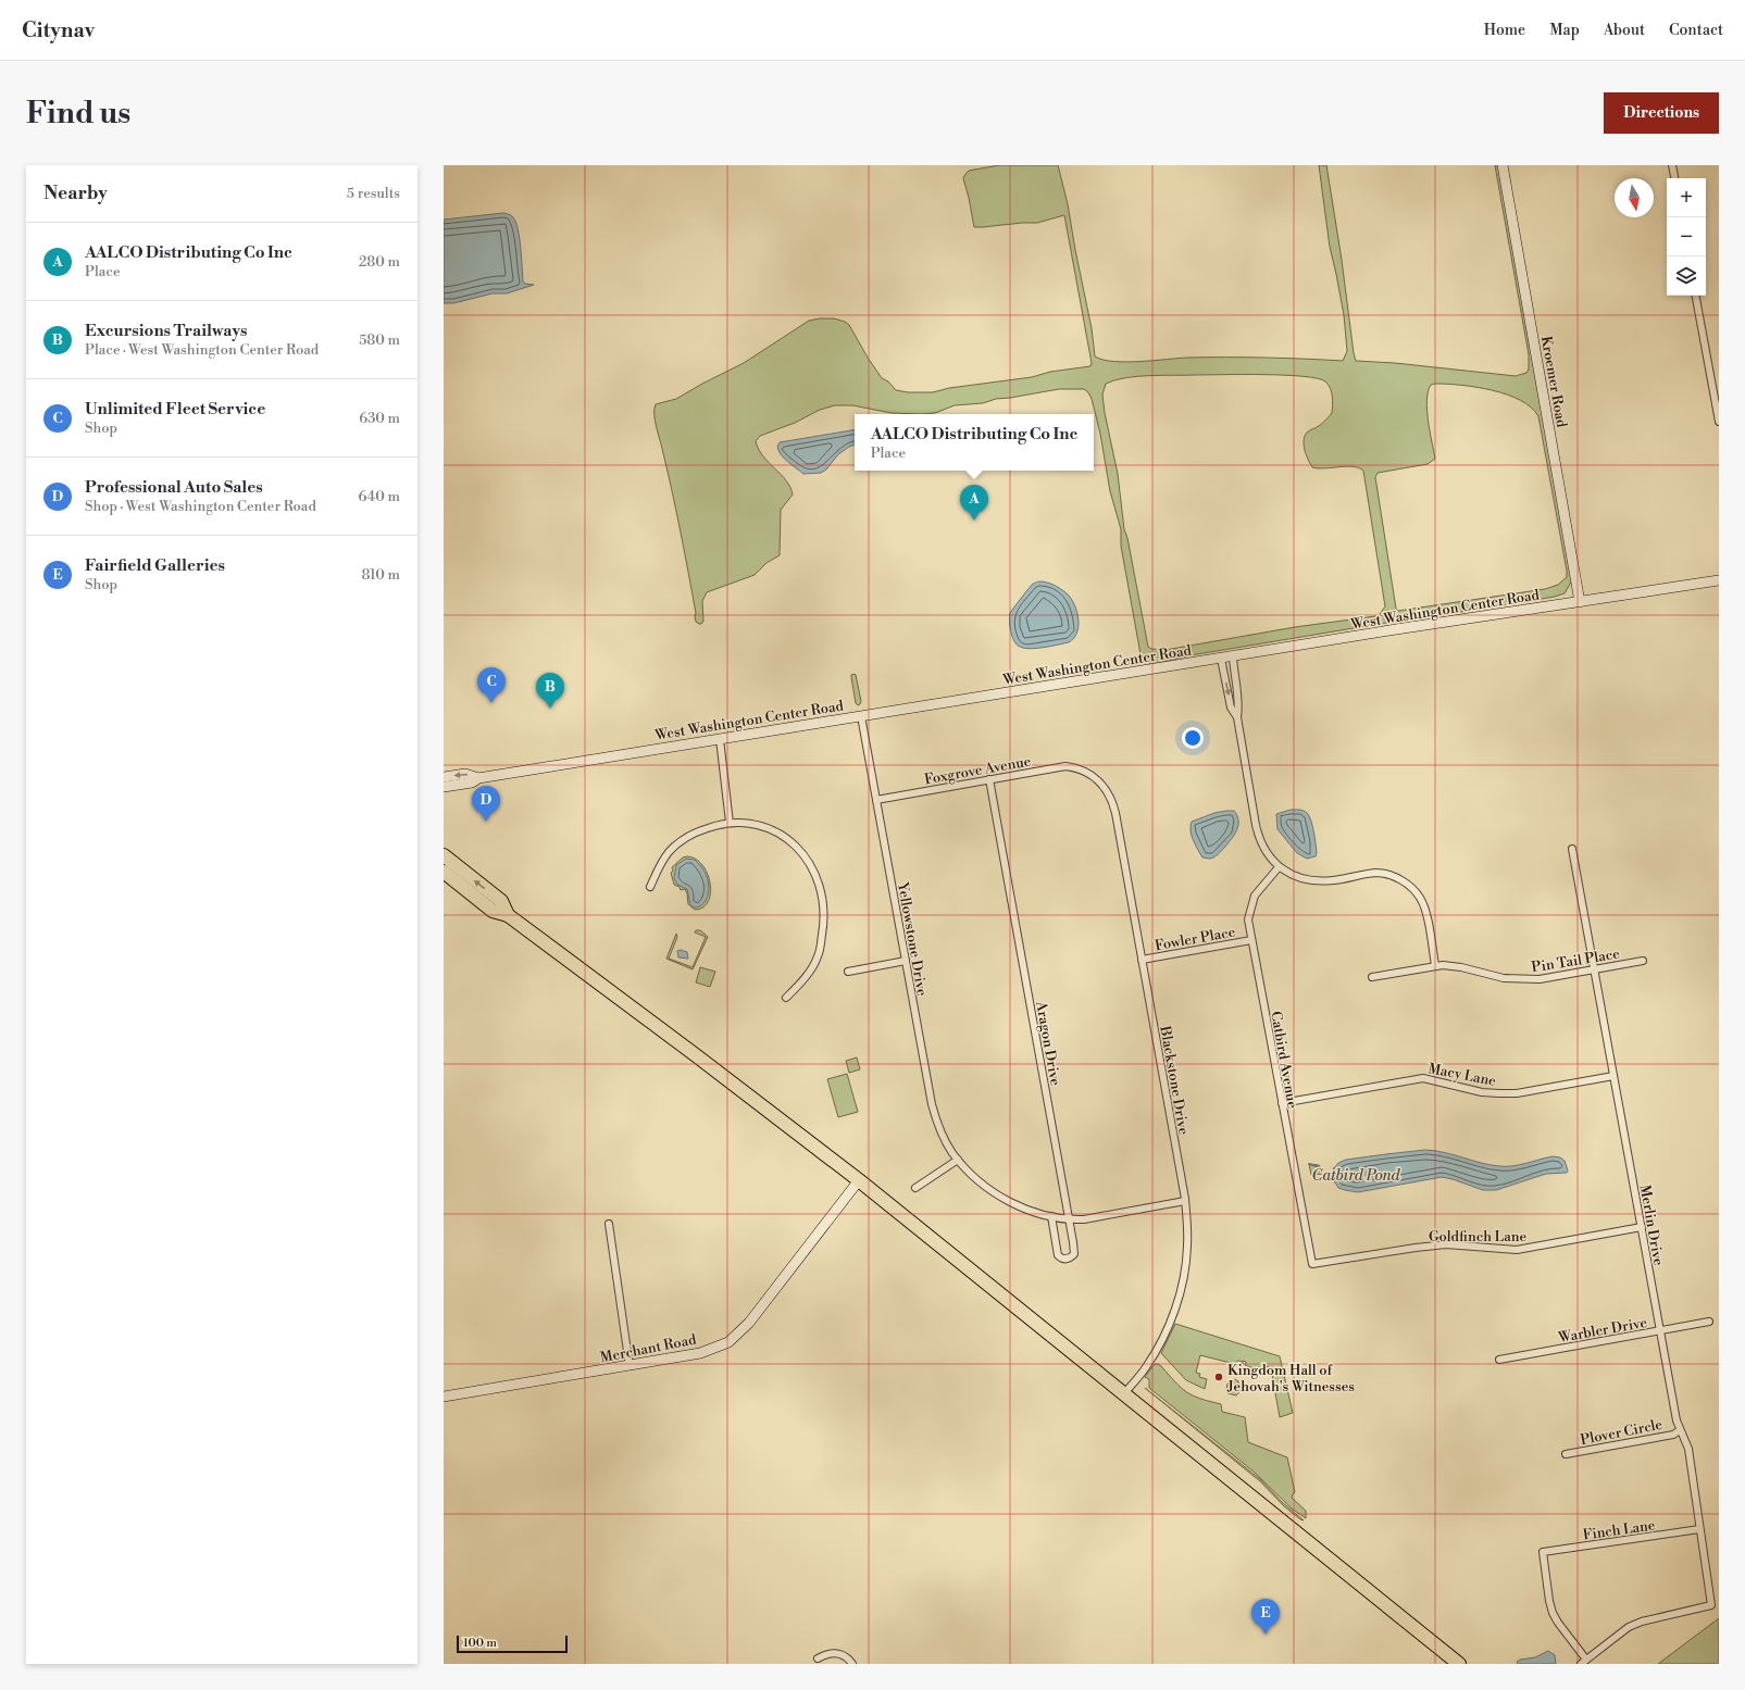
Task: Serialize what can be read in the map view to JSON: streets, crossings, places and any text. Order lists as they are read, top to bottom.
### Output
{
  "streets": {
    "main road": ["Kroemer Road", "West Washington Center Road", "Merchant Road"],
    "street": [
      "Foxgrove Avenue",
      "Fowler Place",
      "Yellowstone Drive",
      "Pin Tail Place",
      "Aragon Drive",
      "Catbird Avenue",
      "Macy Lane",
      "Blackstone Drive",
      "Merlin Drive",
      "Goldfinch Lane",
      "Warbler Drive",
      "Plover Circle",
      "Finch Lane"
    ]
  },
  "crossings": [
    ["Kroemer Road", "West Washington Center Road"],
    ["West Washington Center Road", "Yellowstone Drive"],
    ["Foxgrove Avenue", "Yellowstone Drive"],
    ["Foxgrove Avenue", "Aragon Drive"],
    ["Foxgrove Avenue", "Blackstone Drive"],
    ["Fowler Place", "Catbird Avenue"],
    ["Fowler Place", "Blackstone Drive"],
    ["Yellowstone Drive", "Aragon Drive"],
    ["Yellowstone Drive", "Blackstone Drive"],
    ["Pin Tail Place", "Merlin Drive"],
    ["Catbird Avenue", "Macy Lane"],
    ["Catbird Avenue", "Goldfinch Lane"],
    ["Macy Lane", "Merlin Drive"],
    ["Merlin Drive", "Goldfinch Lane"],
    ["Merlin Drive", "Warbler Drive"],
    ["Merlin Drive", "Plover Circle"],
    ["Merlin Drive", "Finch Lane"]
  ],
  "water": ["Catbird Pond"],
  "places": ["Kingdom Hall of Jehovah's Witnesses"],
  "scale_bar": "100 m",
  "north": "bottom",
  "page": {
    "header": "Citynav",
    "nav": [
      "Home",
      "Map",
      "About",
      "Contact"
    ],
    "buttons": "Directions",
    "title": "Find us",
    "heading": ["Nearby", "5 results"],
    "map_buttons": ["+", "−"],
    "list": [
      {
        "mark": "A",
        "name": "AALCO Distributing Co Inc",
        "note": "Place",
        "value": "280 m"
      },
      {
        "mark": "B",
        "name": "Excursions Trailways",
        "note": "Place · West Washington Center Road",
        "value": "580 m"
      },
      {
        "mark": "C",
        "name": "Unlimited Fleet Service",
        "note": "Shop",
        "value": "630 m"
      },
      {
        "mark": "D",
        "name": "Professional Auto Sales",
        "note": "Shop · West Washington Center Road",
        "value": "640 m"
      },
      {
        "mark": "E",
        "name": "Fairfield Galleries",
        "note": "Shop",
        "value": "810 m"
      }
    ],
    "popup": ["AALCO Distributing Co Inc", "Place"],
    "pins": [
      "A",
      "C",
      "B",
      "D",
      "E"
    ],
    "scale": "100 m"
  }
}
